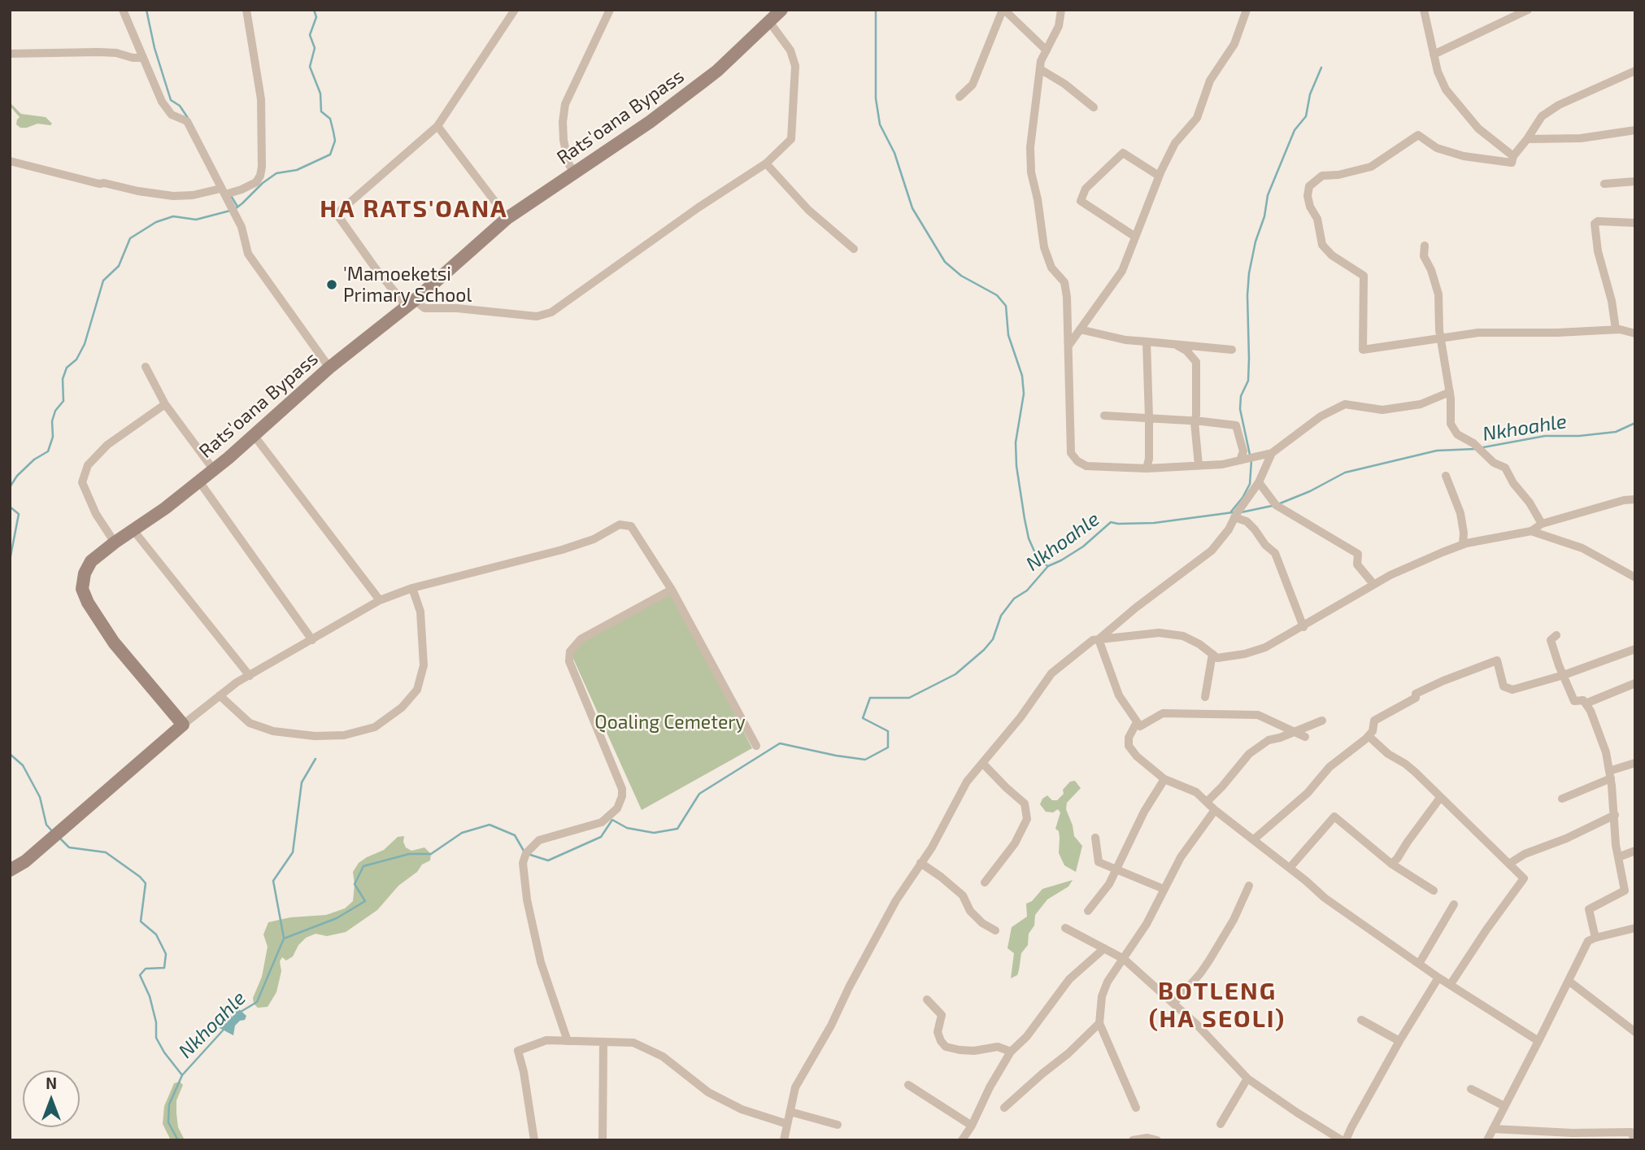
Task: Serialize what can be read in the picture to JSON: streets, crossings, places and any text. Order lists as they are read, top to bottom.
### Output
{
  "streets": {
    "street": ["Rats'oana Bypass"]
  },
  "districts": ["HA RATS'OANA", "BOTLENG (HA SEOLI)"],
  "water": ["Nkhoahle"],
  "parks": ["Qoaling Cemetery"],
  "places": ["'Mamoeketsi Primary School"],
  "north": "top"
}
